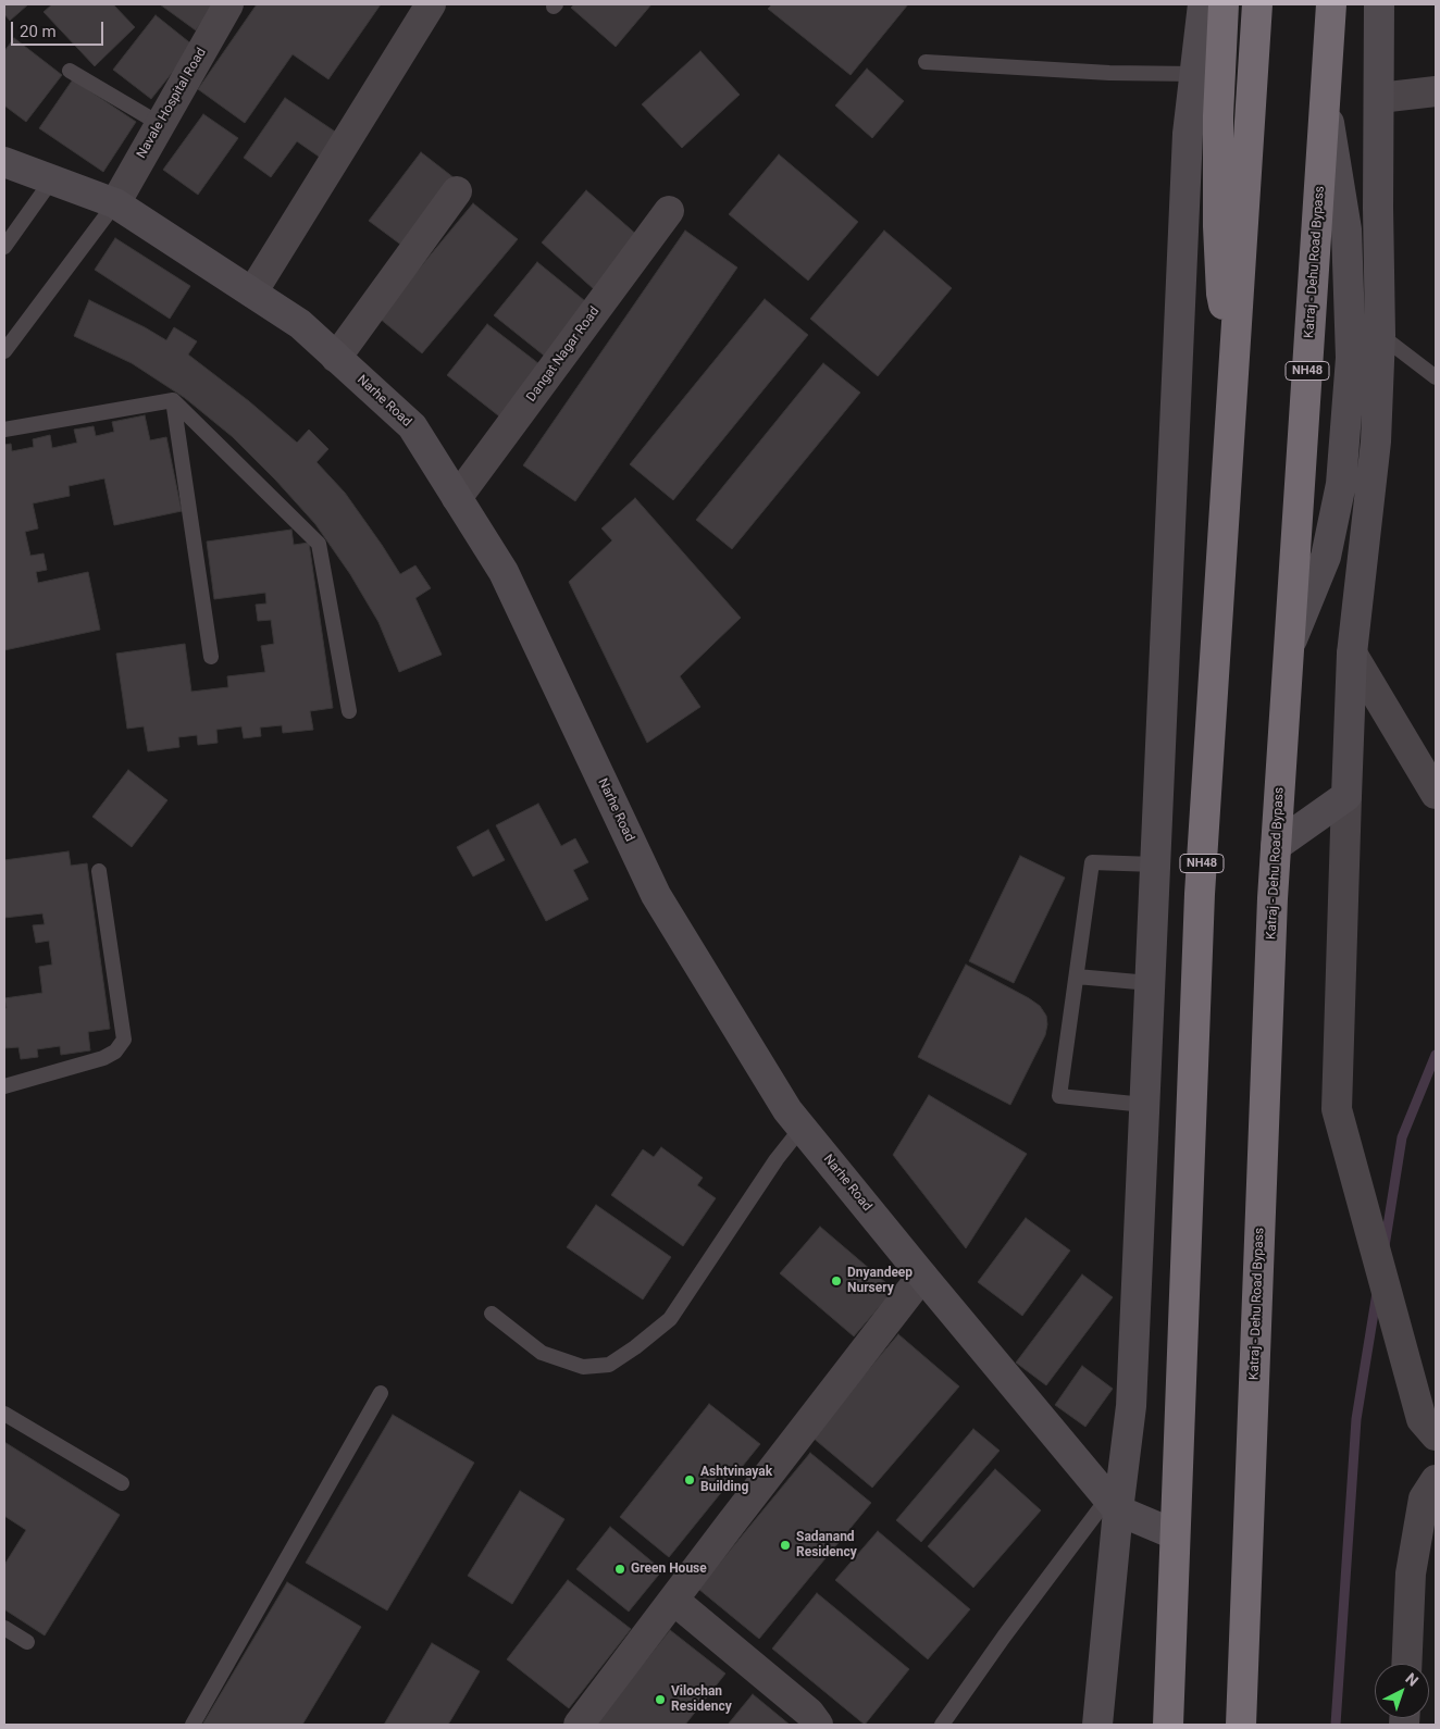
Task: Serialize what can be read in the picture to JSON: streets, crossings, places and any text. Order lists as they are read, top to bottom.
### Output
{
  "streets": {
    "highway": ["Katraj - Dehu Road Bypass", "NH48"],
    "street": ["Navale Hospital Road", "Dangat Nagar Road", "Narhe Road"]
  },
  "crossings": [
    ["Navale Hospital Road", "Narhe Road"],
    ["Dangat Nagar Road", "Narhe Road"],
    ["NH48", "Narhe Road"]
  ],
  "places": [
    "Dnyandeep Nursery",
    "Ashtvinayak Building",
    "Sadanand Residency",
    "Green House",
    "Vilochan Residency"
  ],
  "scale_bar": "20 m",
  "north": "top right"
}
